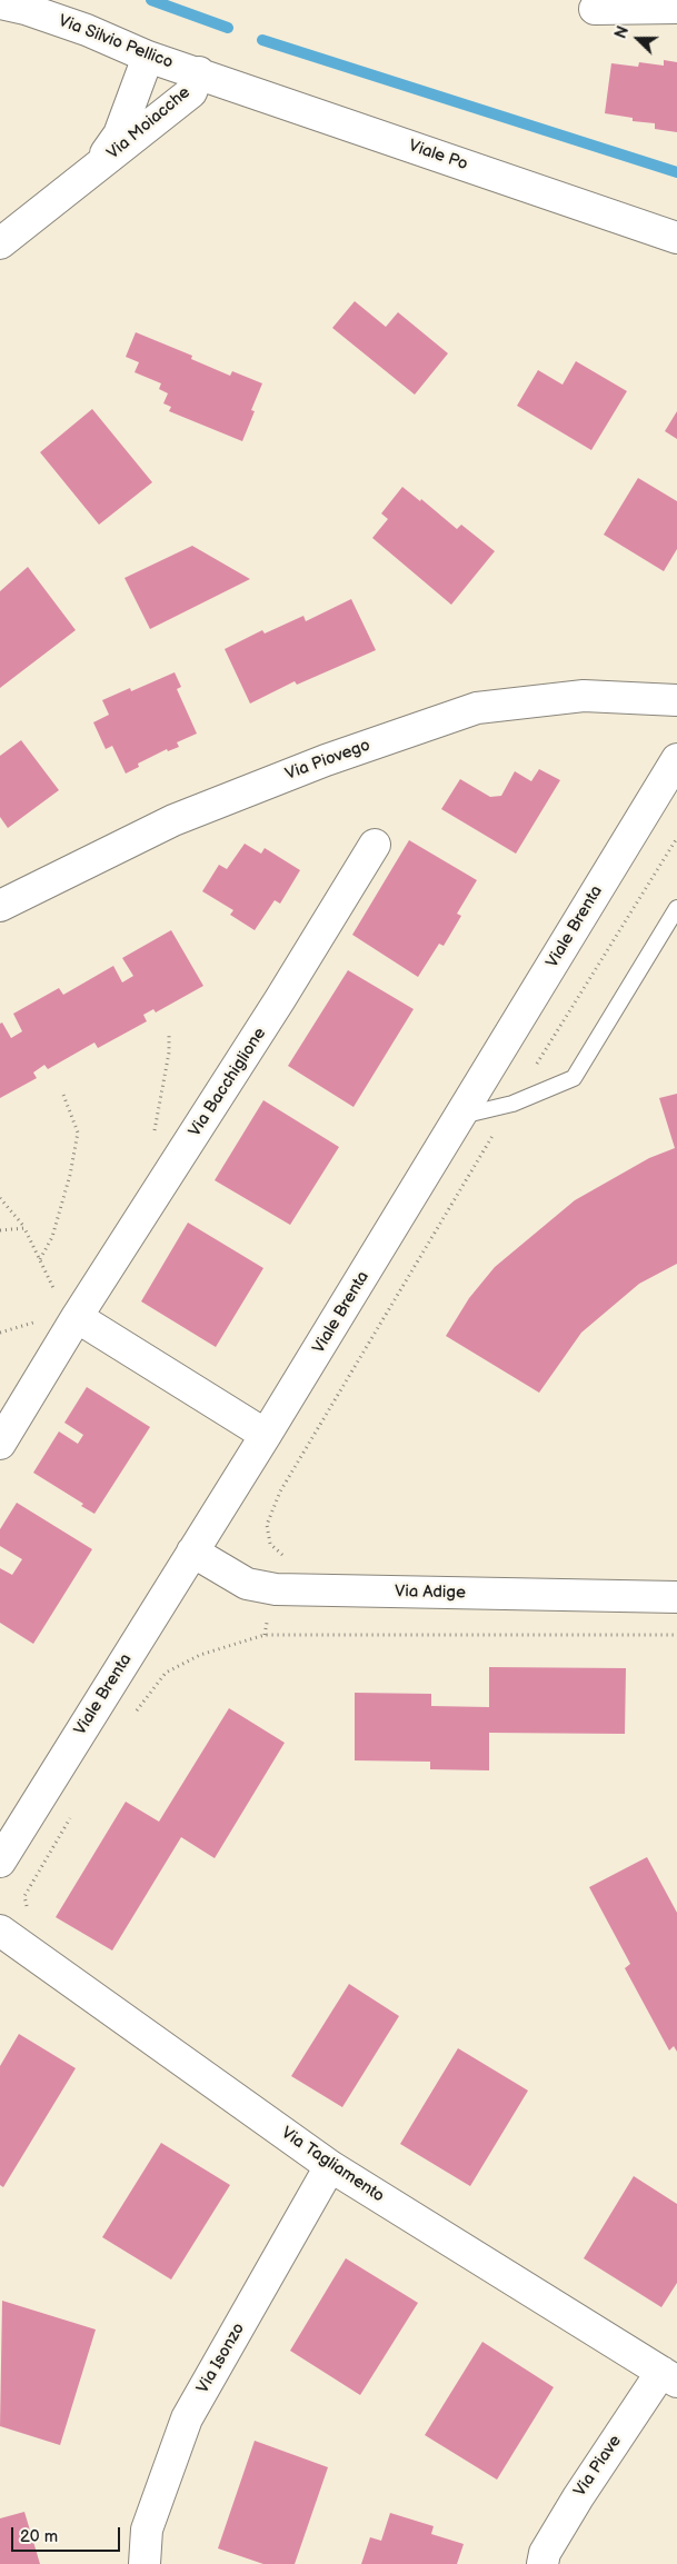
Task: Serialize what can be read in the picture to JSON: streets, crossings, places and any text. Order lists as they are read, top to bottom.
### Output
{
  "streets": {
    "street": [
      "Via Silvio Pellico",
      "Via Moiacche",
      "Viale Po",
      "Via Piovego",
      "Viale Brenta",
      "Via Bacchiglione",
      "Via Adige",
      "Via Tagliamento",
      "Via Isonzo",
      "Via Piave"
    ]
  },
  "crossings": [
    ["Via Silvio Pellico", "Via Moiacche"],
    ["Via Silvio Pellico", "Viale Po"],
    ["Via Moiacche", "Viale Po"],
    ["Viale Brenta", "Via Adige"],
    ["Via Tagliamento", "Via Isonzo"],
    ["Via Tagliamento", "Via Piave"]
  ],
  "scale_bar": "20 m",
  "north": "left"
}
